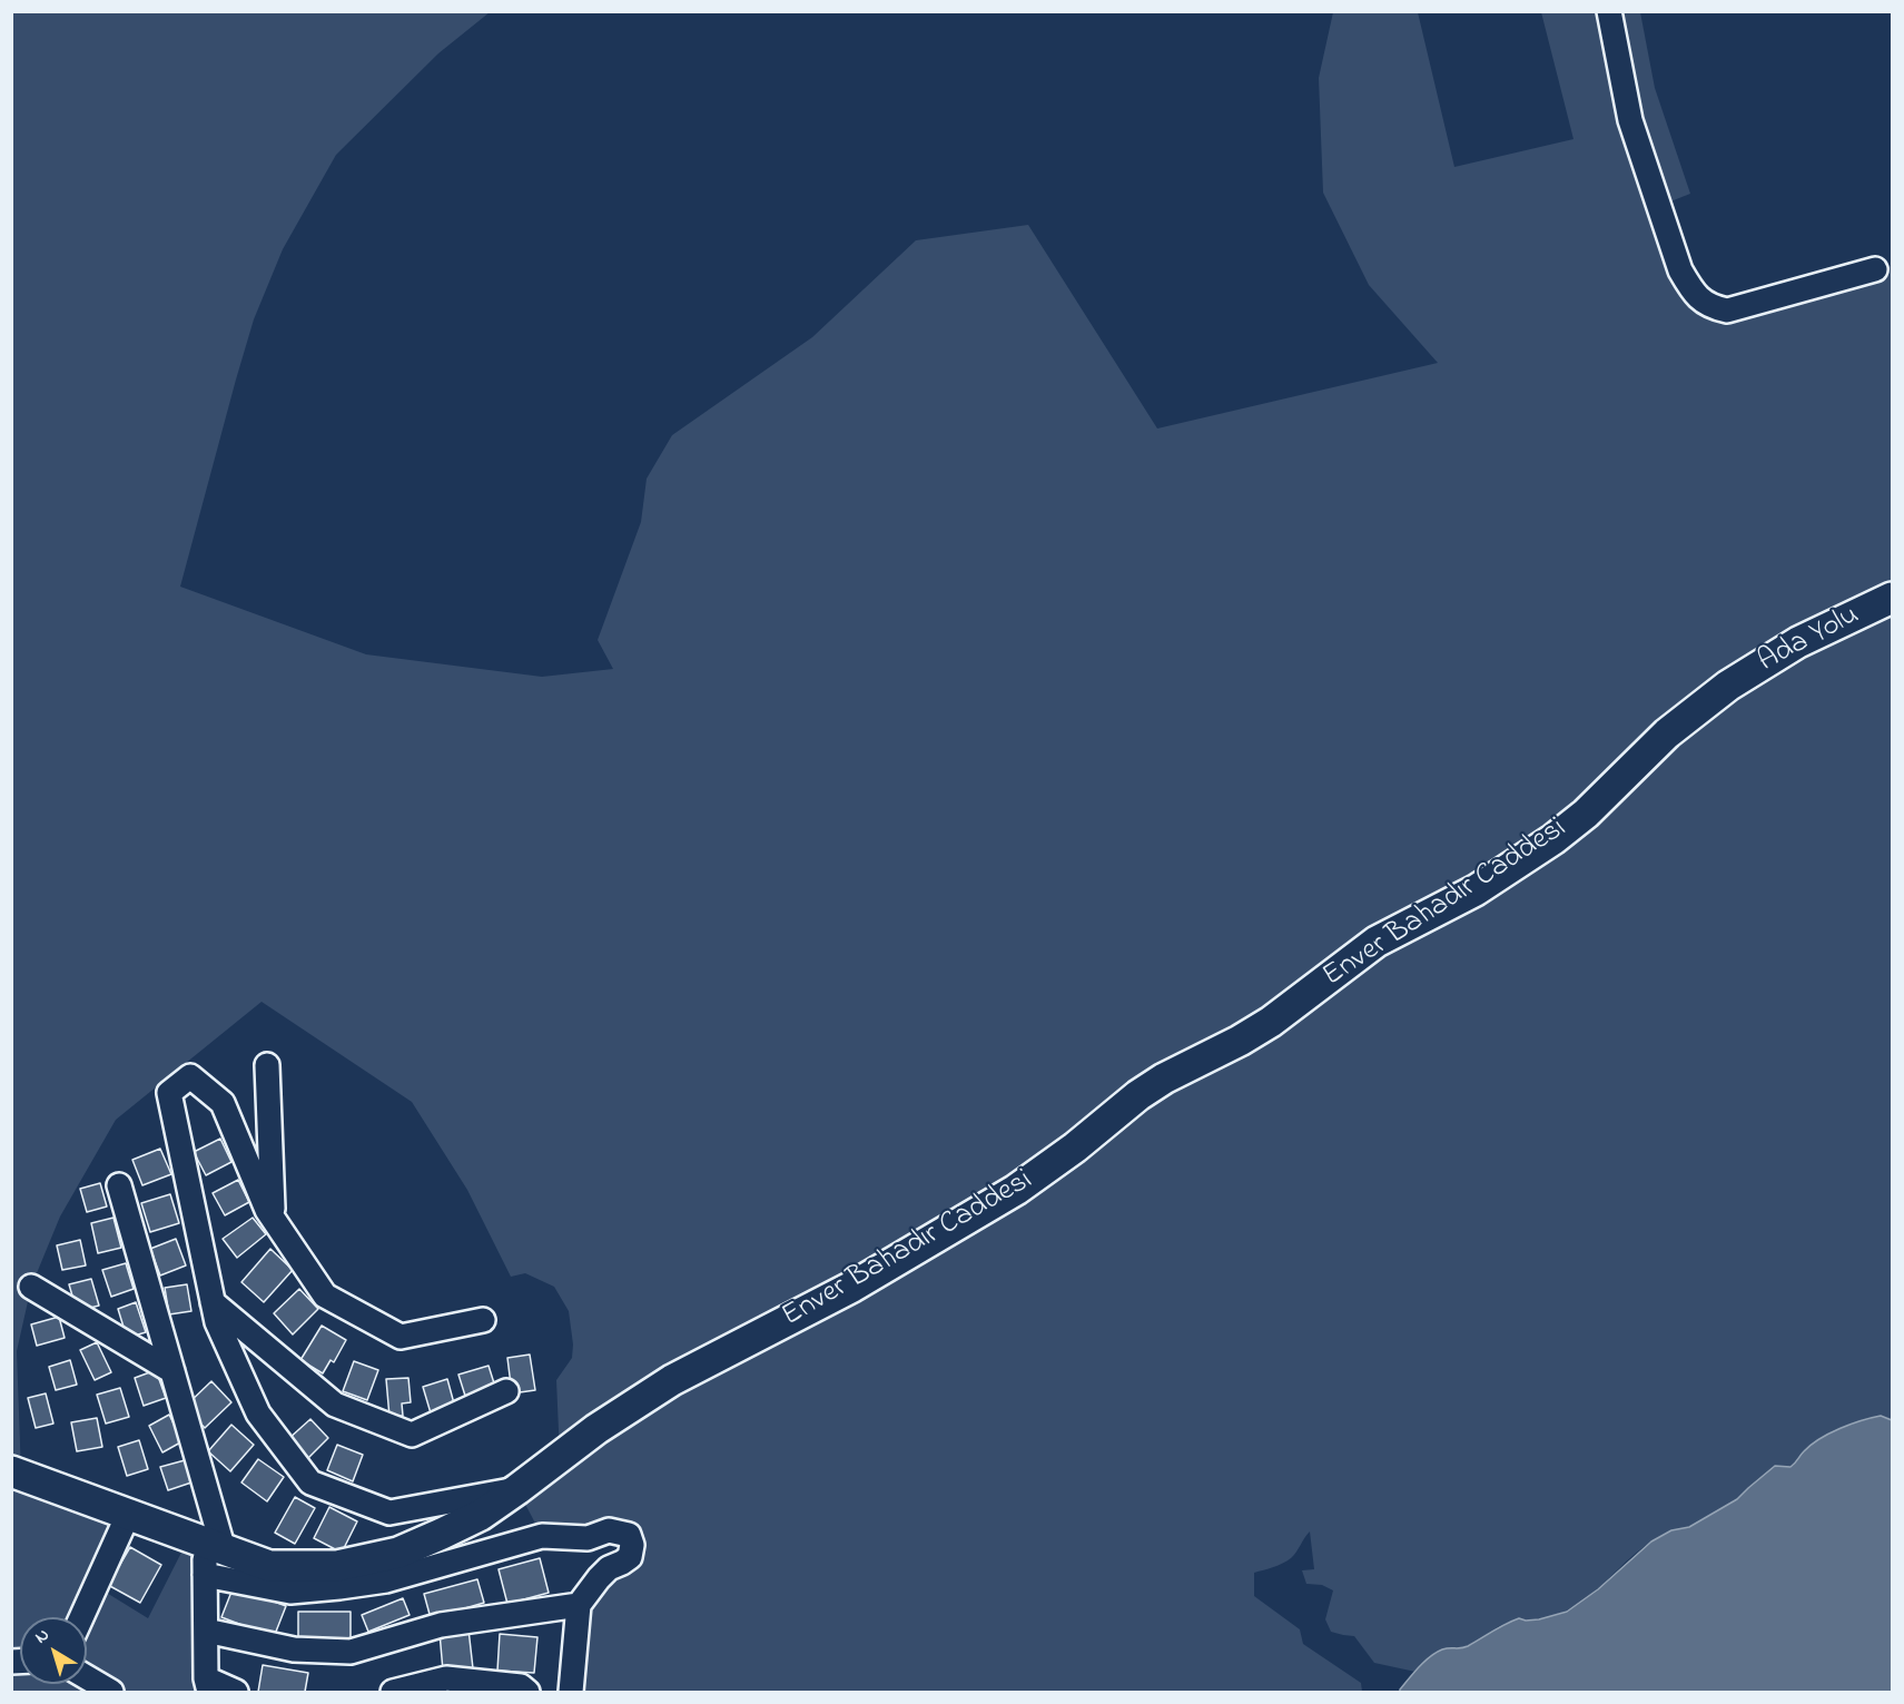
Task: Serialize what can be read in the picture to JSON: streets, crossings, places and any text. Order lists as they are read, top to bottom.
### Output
{
  "streets": {
    "main road": ["Ada Yolu", "Enver Bahadır Caddesi"]
  },
  "crossings": [
    ["Ada Yolu", "Enver Bahadır Caddesi"]
  ],
  "north": "top left"
}
